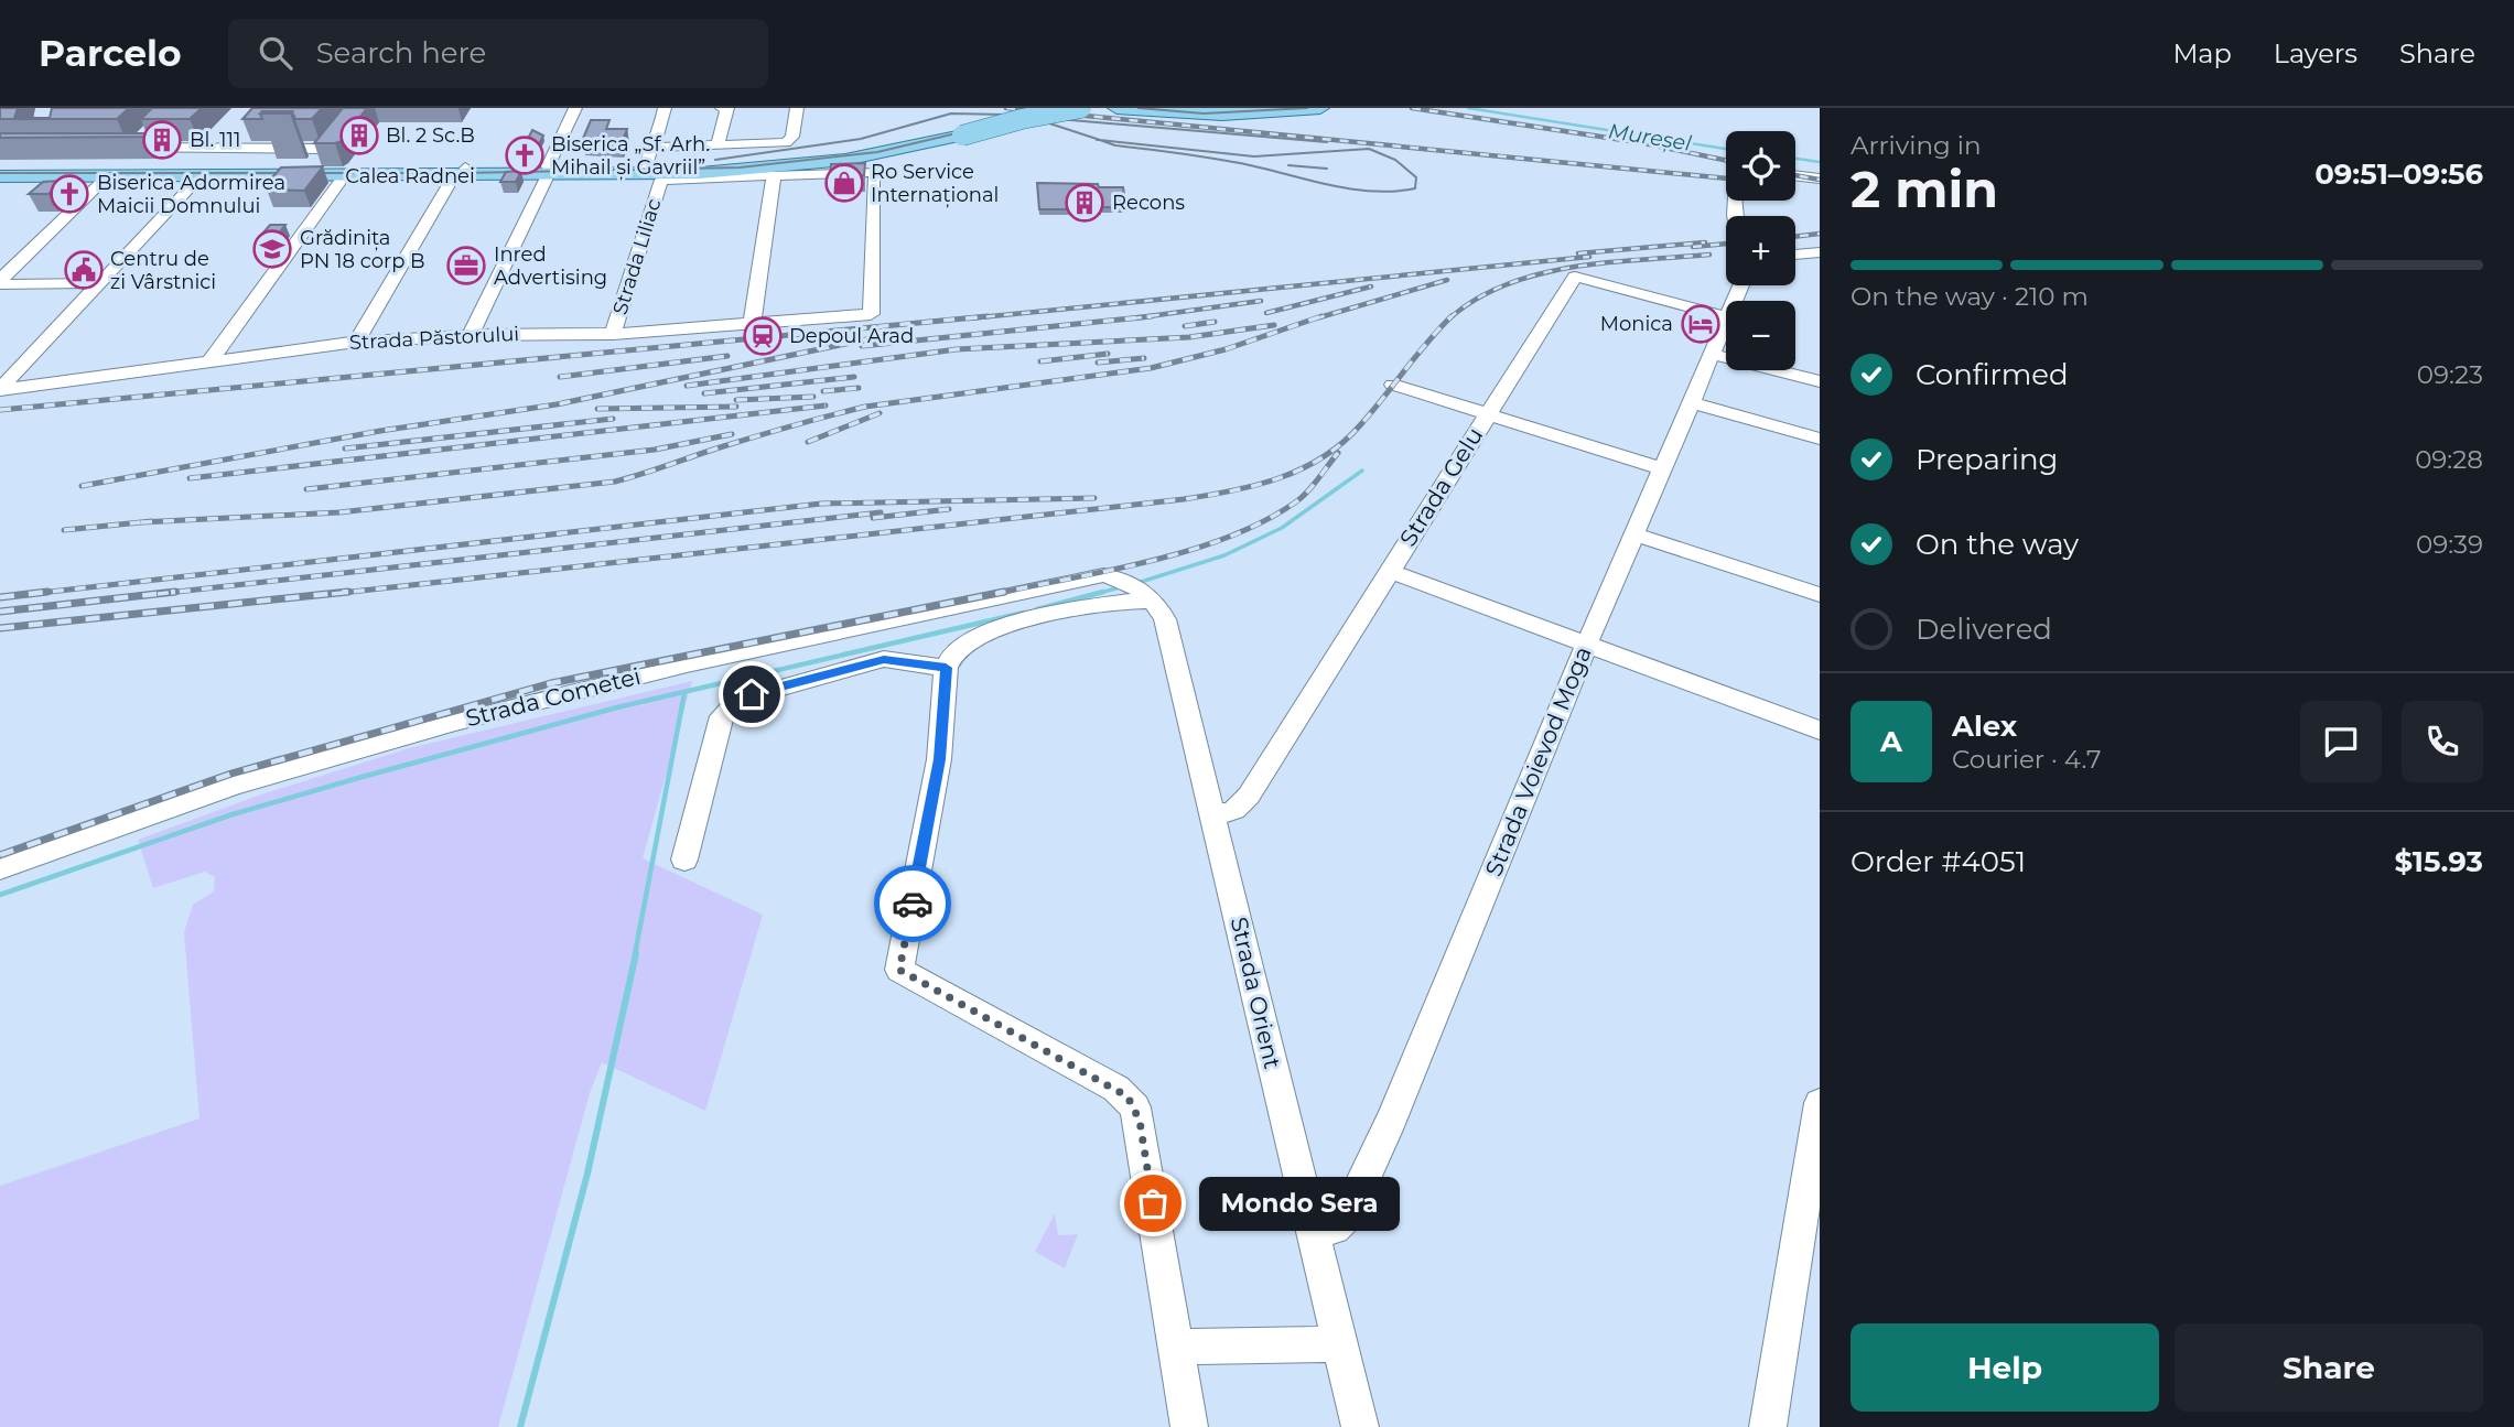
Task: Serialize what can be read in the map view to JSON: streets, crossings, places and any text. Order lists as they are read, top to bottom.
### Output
{
  "streets": {
    "main road": ["Calea Radnei"],
    "street": [
      "Strada Liliac",
      "Strada Păstorului",
      "Strada Gelu",
      "Strada Cometei",
      "Strada Voievod Moga",
      "Strada Orient"
    ]
  },
  "crossings": [
    ["Strada Liliac", "Strada Păstorului"],
    ["Strada Gelu", "Strada Orient"],
    ["Strada Cometei", "Strada Orient"],
    ["Strada Voievod Moga", "Strada Orient"]
  ],
  "water": ["Mureșel"],
  "places": {
    "building": ["Bl. 2 Sc.B", "Bl. 111", "Recons"],
    "church": ["Biserica „Sf. Arh. Mihail și Gavriil”", "Biserica Adormirea Maicii Domnului"],
    "shop": ["Ro Service Internațional"],
    "school or university": ["Grădinița PN 18 corp B"],
    "office": ["Inred Advertising"],
    "public building": ["Centru de zi Vârstnici"],
    "hotel": ["Monica"],
    "station": ["Depoul Arad"],
    "other": ["Mondo Sera"]
  },
  "page": {
    "header": "Parcelo",
    "search": "Search here",
    "nav": ["Map", "Layers", "Share"],
    "heading": ["2 min", "Arriving in", "09:51–09:56"],
    "panel": [
      "Alex",
      "Courier · 4.7",
      "Order #4051",
      "$15.93"
    ],
    "map_buttons": ["+", "−"],
    "bar": "On the way · 210 m",
    "list": [
      ["Confirmed", "09:23"],
      ["Preparing", "09:28"],
      ["On the way", "09:39"],
      "Delivered"
    ],
    "round": "A",
    "bubble": "Mondo Sera",
    "buttons": ["Help", "Share"]
  }
}
